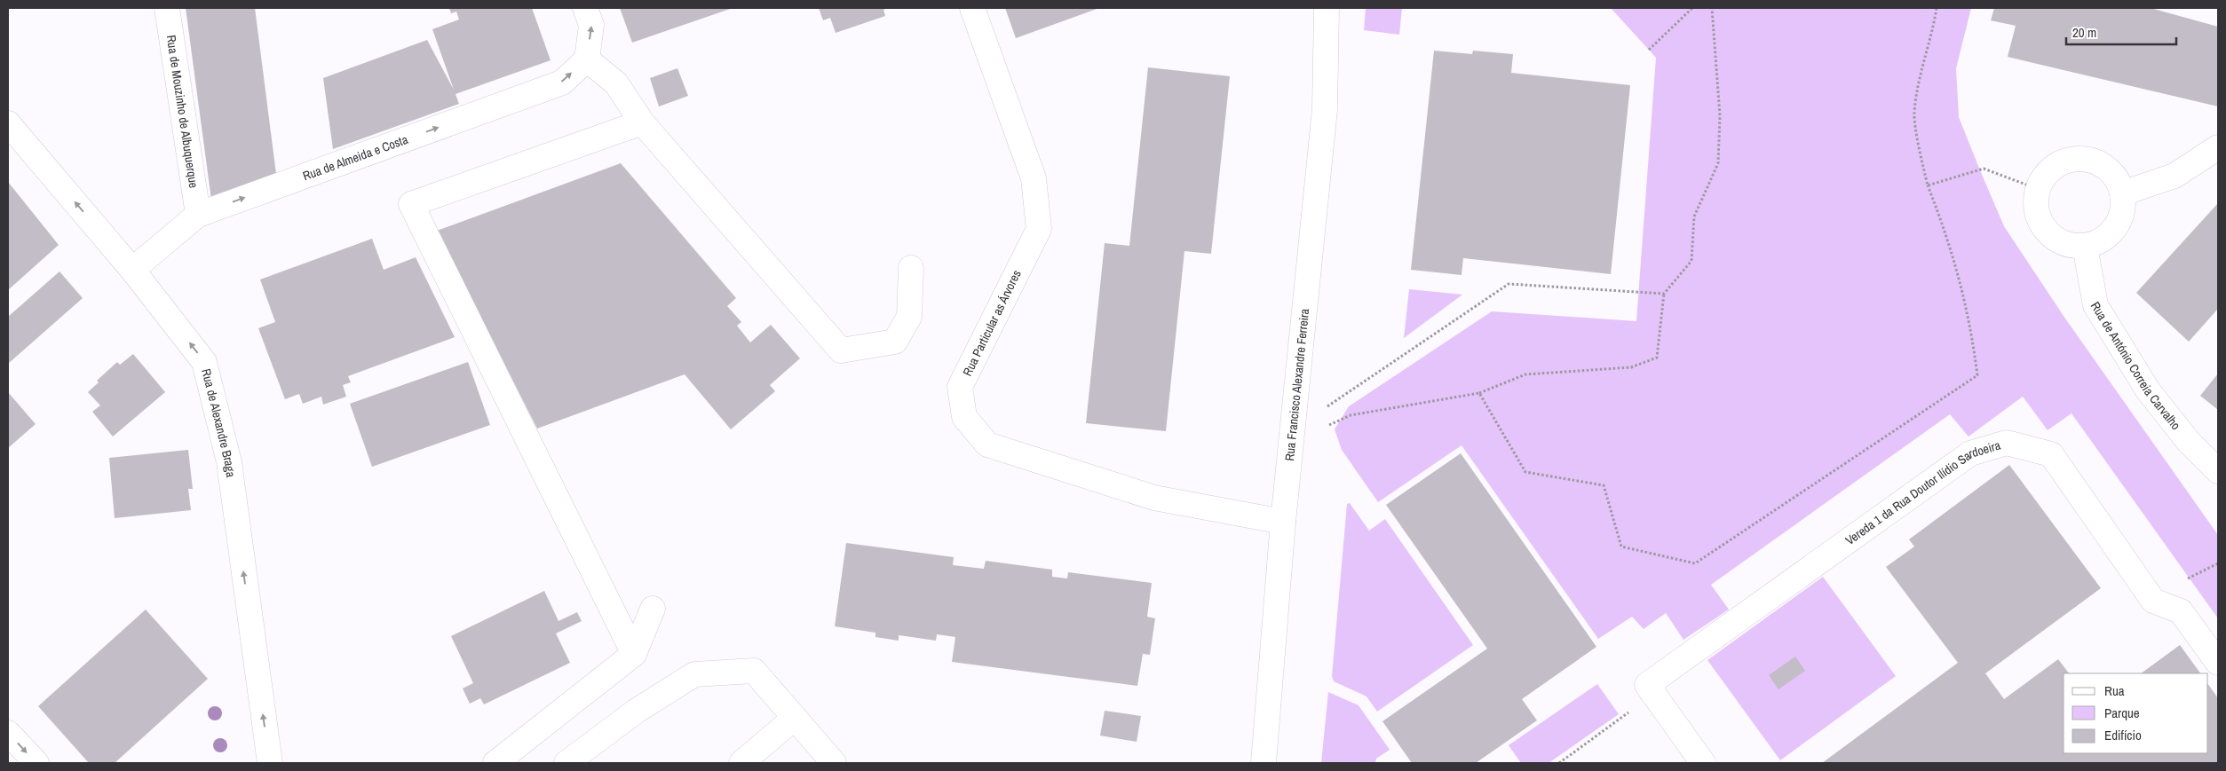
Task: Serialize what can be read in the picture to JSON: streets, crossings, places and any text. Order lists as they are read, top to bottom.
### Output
{
  "streets": {
    "street": [
      "Rua de Mouzinho de Albuquerque",
      "Rua de Almeida e Costa",
      "Rua Particular as Árvores",
      "Rua de António Correia Carvalho",
      "Rua Francisco Alexandre Ferreira",
      "Rua de Alexandre Braga",
      "Vereda 1 da Rua Doutor Ilídio Sardoeira"
    ]
  },
  "crossings": [
    ["Rua de Mouzinho de Albuquerque", "Rua de Almeida e Costa"],
    ["Rua de Almeida e Costa", "Rua de Alexandre Braga"],
    ["Rua Particular as Árvores", "Rua Francisco Alexandre Ferreira"]
  ],
  "one_way": ["Rua de Almeida e Costa", "Rua de Alexandre Braga"],
  "legend": ["Rua", "Parque", "Edifício"],
  "scale_bar": "20 m"
}
